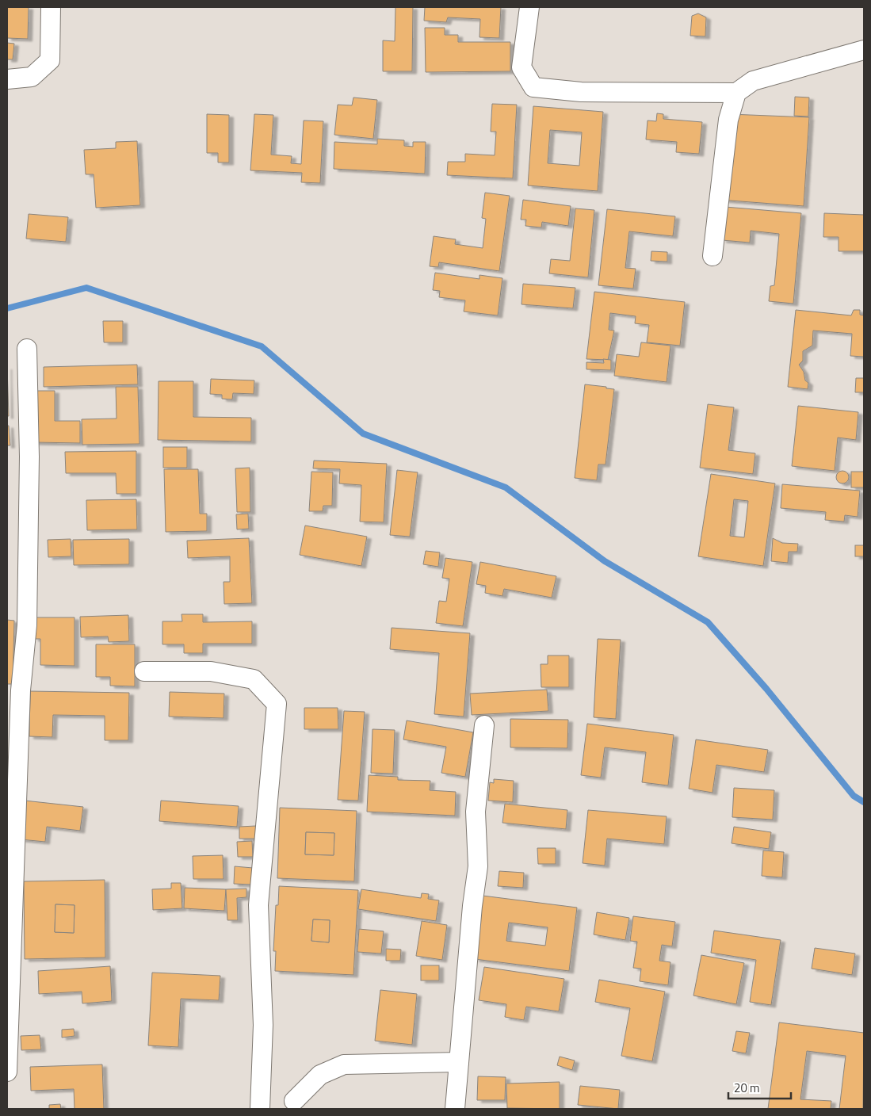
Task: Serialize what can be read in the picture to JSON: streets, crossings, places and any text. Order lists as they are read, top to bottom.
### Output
{
  "scale_bar": "20 m"
}
